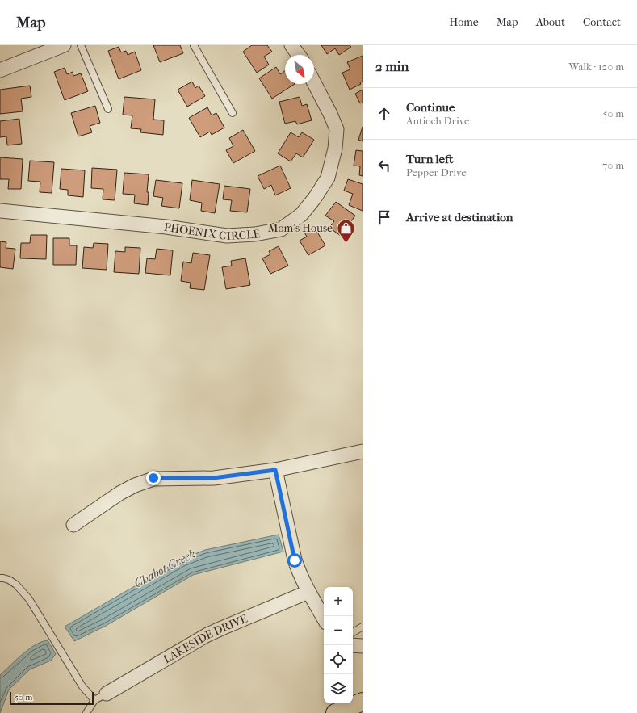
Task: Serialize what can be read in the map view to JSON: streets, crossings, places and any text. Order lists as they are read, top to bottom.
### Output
{
  "streets": {
    "street": ["PHOENIX CIRCLE", "LAKESIDE DRIVE"]
  },
  "water": ["Chabot Creek"],
  "places": {
    "shop": ["Mom’s House"]
  },
  "scale_bar": "50 m",
  "north": "bottom right",
  "page": {
    "header": "Map",
    "nav": [
      "Home",
      "Map",
      "About",
      "Contact"
    ],
    "heading": ["2 min", "Walk · 120 m"],
    "list": [
      ["Continue", "Antioch Drive", "50 m"],
      ["Turn left", "Pepper Drive", "70 m"],
      "Arrive at destination"
    ],
    "map_buttons": ["+", "−"],
    "scale": "50 m"
  }
}
